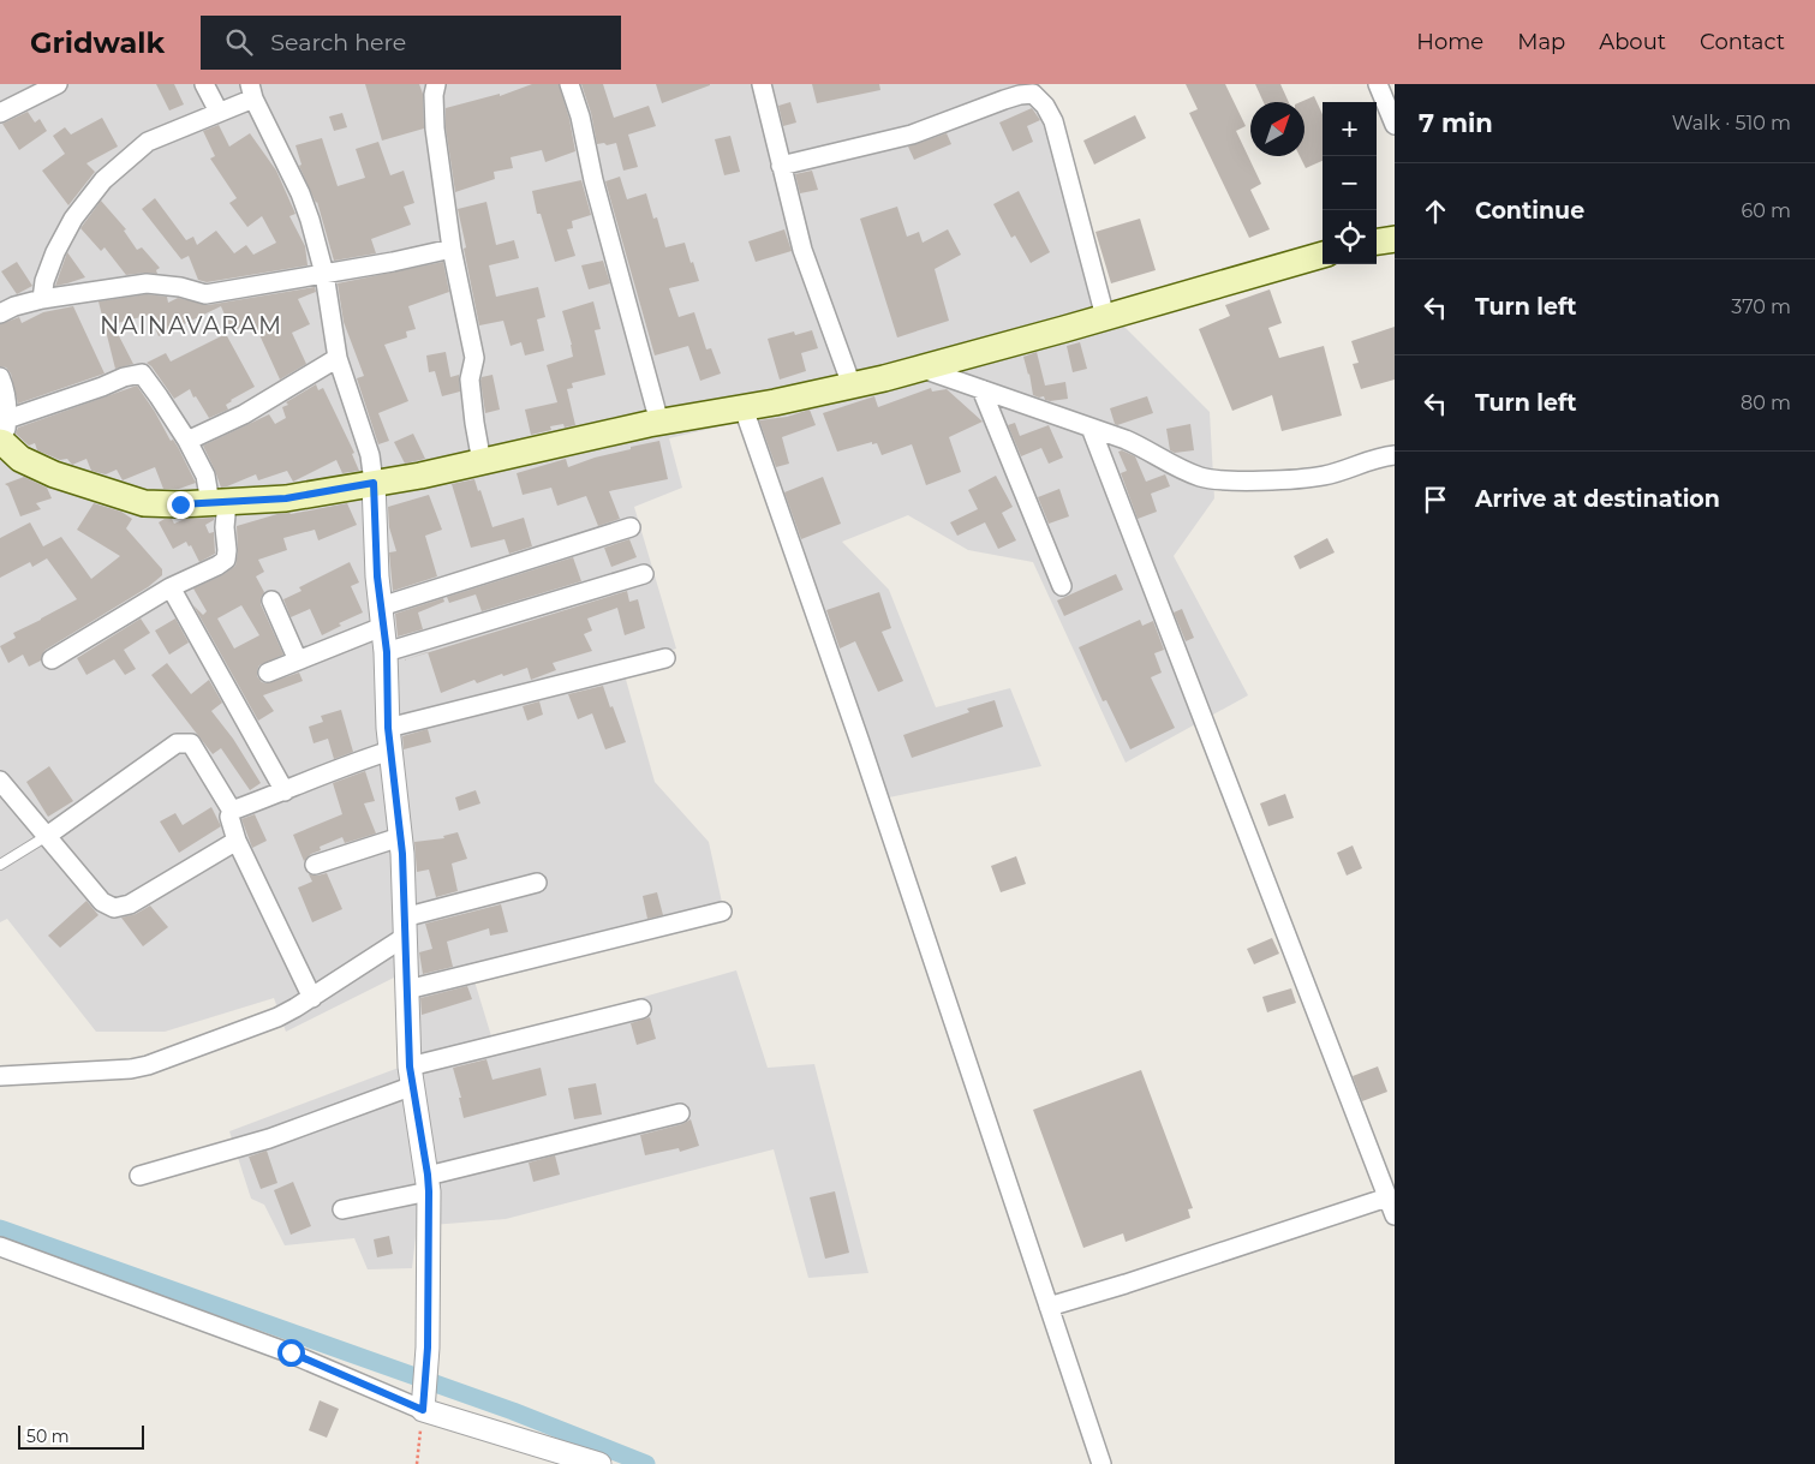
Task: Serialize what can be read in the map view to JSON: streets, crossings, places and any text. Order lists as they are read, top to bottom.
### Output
{
  "districts": ["NAINAVARAM"],
  "scale_bar": "50 m",
  "north": "top right",
  "page": {
    "header": "Gridwalk",
    "search": "Search here",
    "nav": [
      "Home",
      "Map",
      "About",
      "Contact"
    ],
    "heading": ["7 min", "Walk · 510 m"],
    "map_buttons": ["+", "−"],
    "list": [
      ["Continue", "60 m"],
      ["Turn left", "370 m"],
      ["Turn left", "80 m"],
      "Arrive at destination"
    ],
    "scale": "50 m"
  }
}
